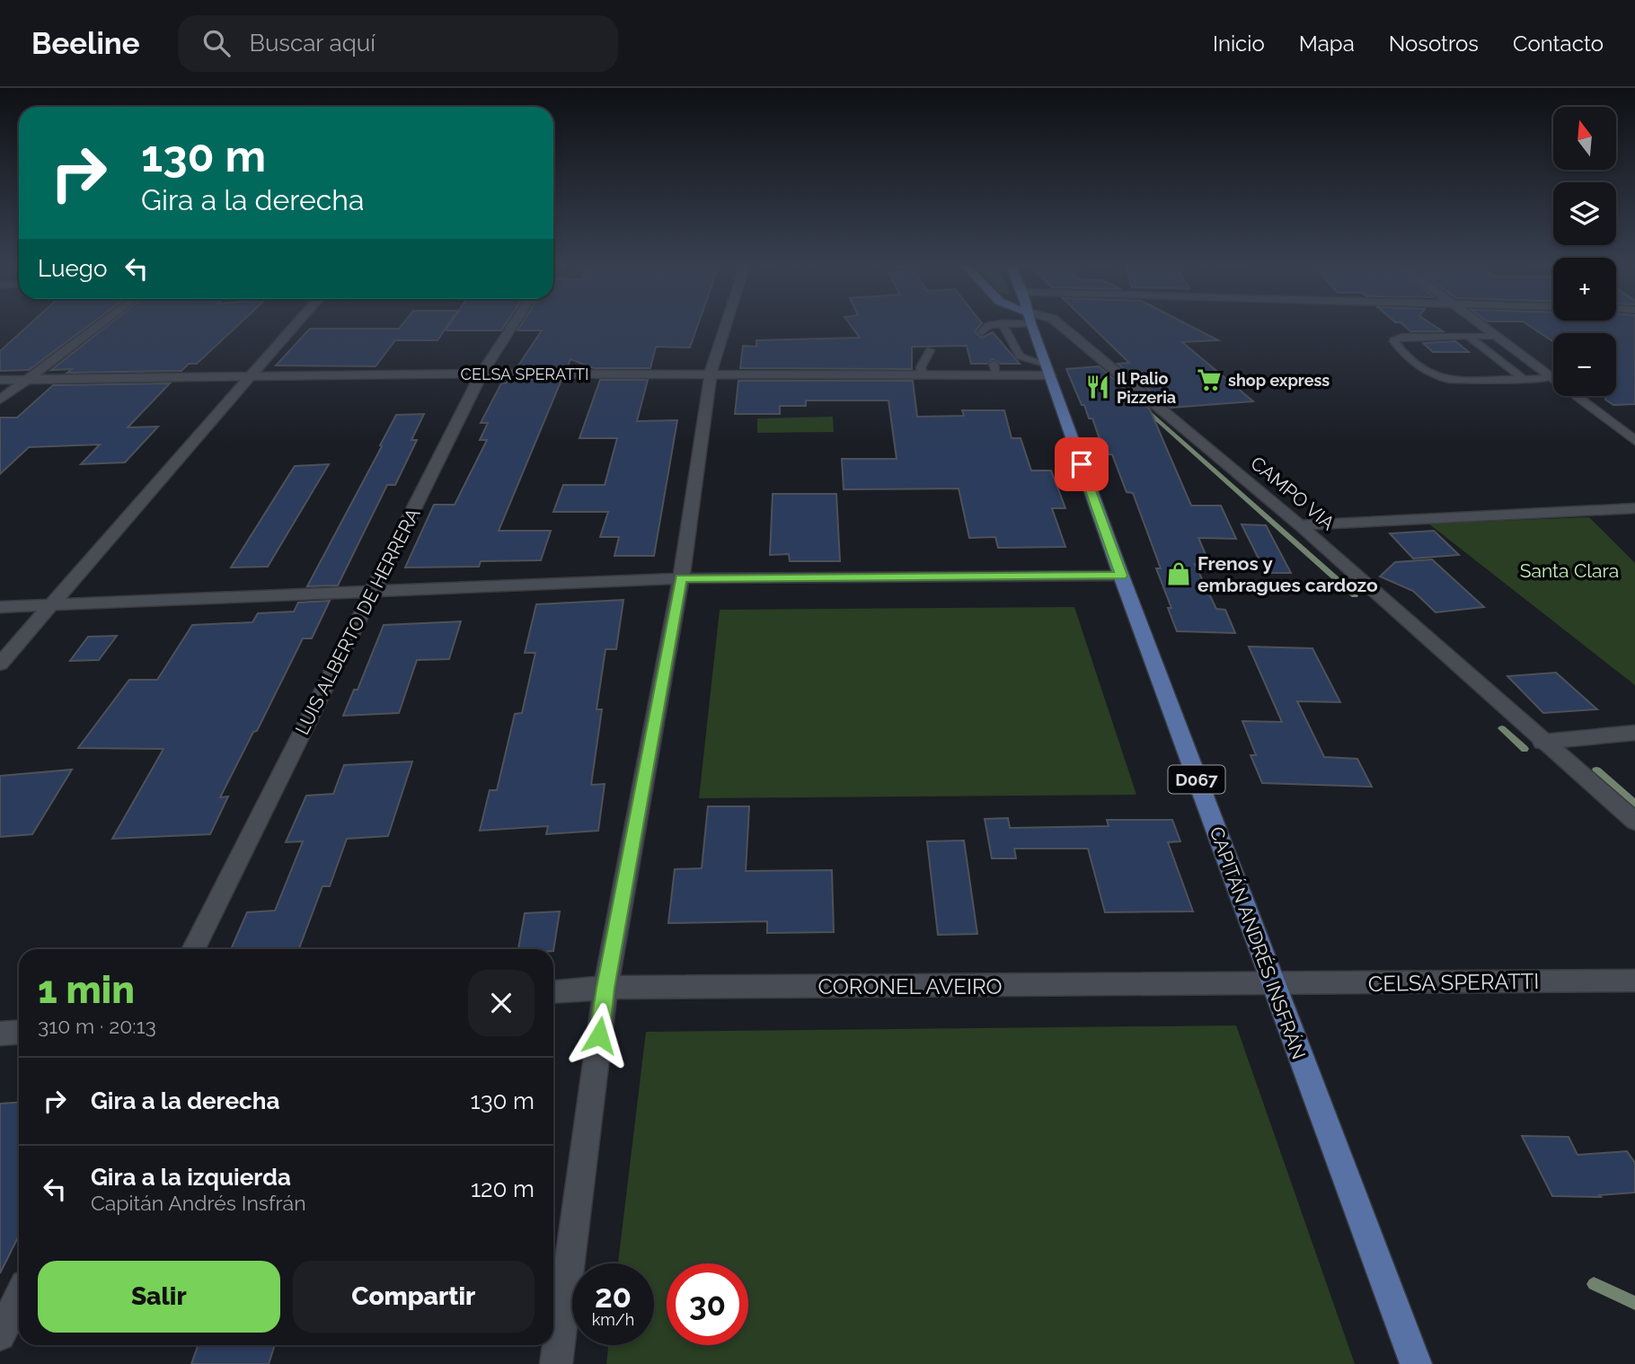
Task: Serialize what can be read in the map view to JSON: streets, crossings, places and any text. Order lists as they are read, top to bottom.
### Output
{
  "streets": {
    "main road": ["D067", "CAPITÁN ANDRÉS INSFRÁN"],
    "street": [
      "CELSA SPERATTI",
      "CAMPO VIA",
      "LUIS ALBERTO DE HERRERA",
      "CORONEL AVEIRO"
    ]
  },
  "crossings": [
    ["CELSA SPERATTI", "LUIS ALBERTO DE HERRERA"],
    ["CELSA SPERATTI", "CAPITÁN ANDRÉS INSFRÁN"],
    ["CELSA SPERATTI", "CORONEL AVEIRO"],
    ["CAPITÁN ANDRÉS INSFRÁN", "CORONEL AVEIRO"]
  ],
  "parks": ["Santa Clara"],
  "places": {
    "supermarket": ["shop express"],
    "restaurant": ["Il Palio Pizzeria"],
    "shop": ["Frenos y embragues cardozo"]
  },
  "north": "top",
  "page": {
    "header": "Beeline",
    "search": "Buscar aquí",
    "nav": [
      "Inicio",
      "Mapa",
      "Nosotros",
      "Contacto"
    ],
    "map_buttons": ["+", "−"],
    "turn": ["130 m", "Gira a la derecha"],
    "then": "Luego",
    "heading": ["1 min", "310 m · 20:13"],
    "list": [
      {
        "name": "Gira a la derecha",
        "value": "130 m"
      },
      {
        "name": "Gira a la izquierda",
        "note": "Capitán Andrés Insfrán",
        "value": "120 m"
      }
    ],
    "buttons": ["Salir", "Compartir"],
    "speed": "20 km/h",
    "limit": "30"
  }
}
